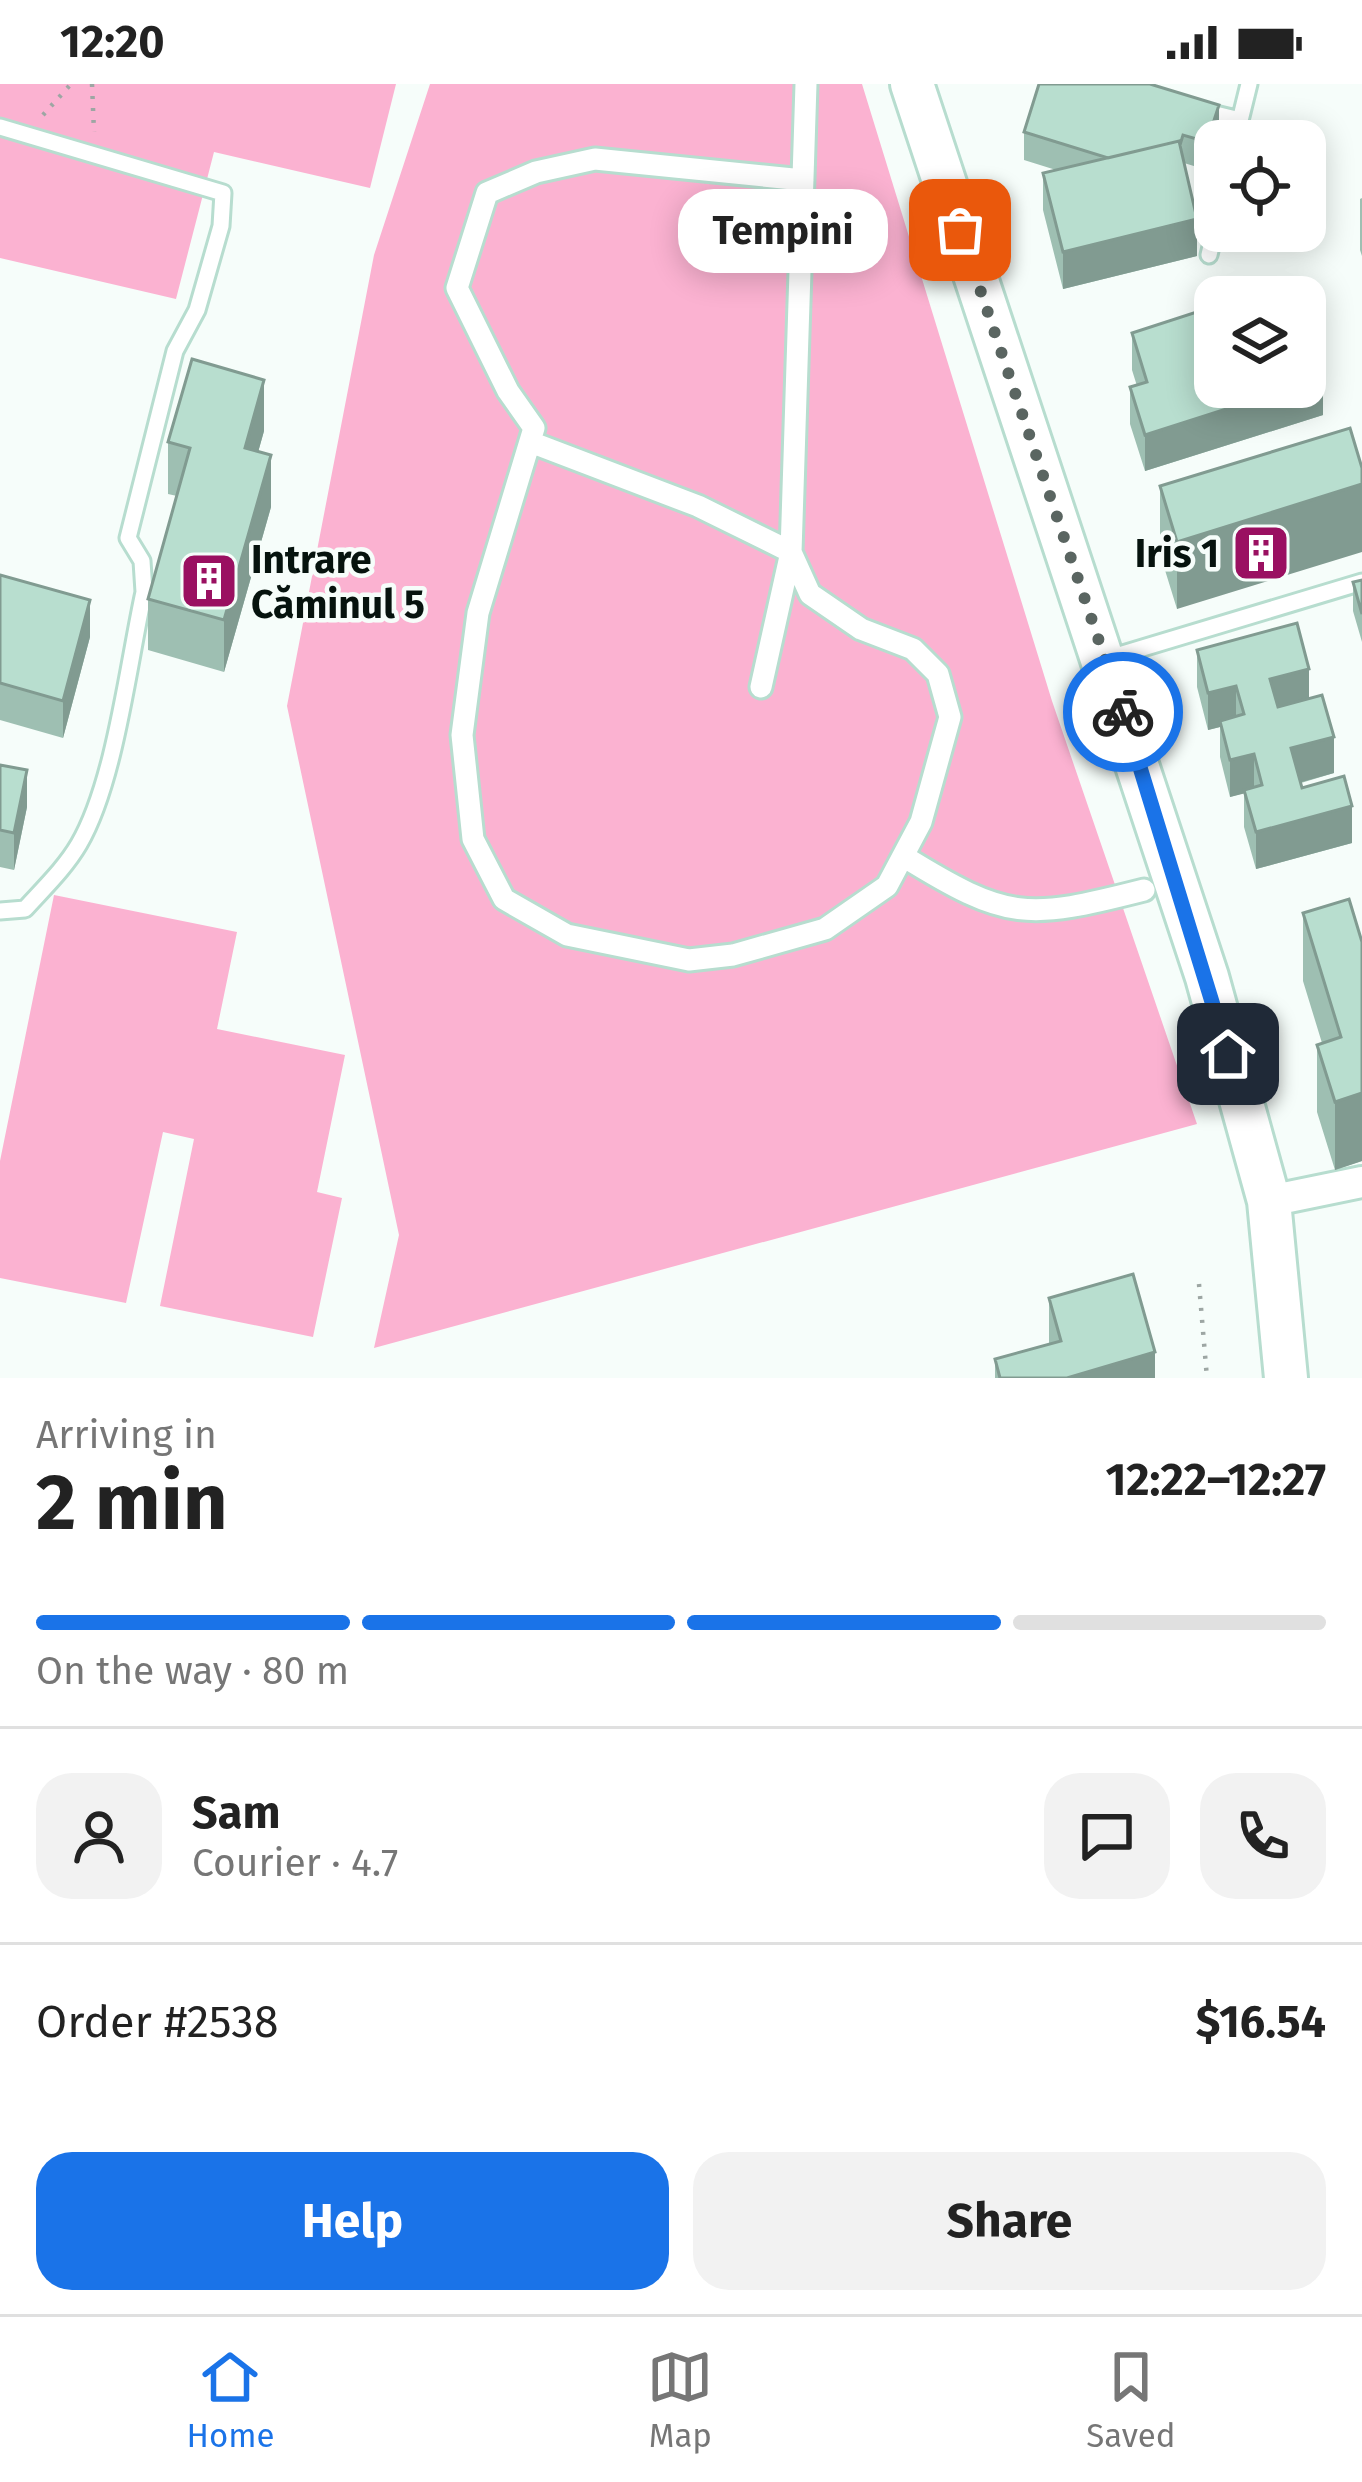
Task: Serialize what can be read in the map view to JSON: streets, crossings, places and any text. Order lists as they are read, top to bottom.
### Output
{
  "places": {
    "other": ["Tempini"],
    "building": ["Iris 1", "Intrare Căminul 5"]
  },
  "page": {
    "status": "12:20",
    "bubble": "Tempini",
    "heading": ["2 min", "Arriving in", "12:22–12:27"],
    "panel": [
      "Sam",
      "Courier · 4.7",
      "Order #2538",
      "$16.54"
    ],
    "bar": "On the way · 80 m",
    "buttons": ["Help", "Share"],
    "tabs": ["Home", "Map", "Saved"]
  }
}
